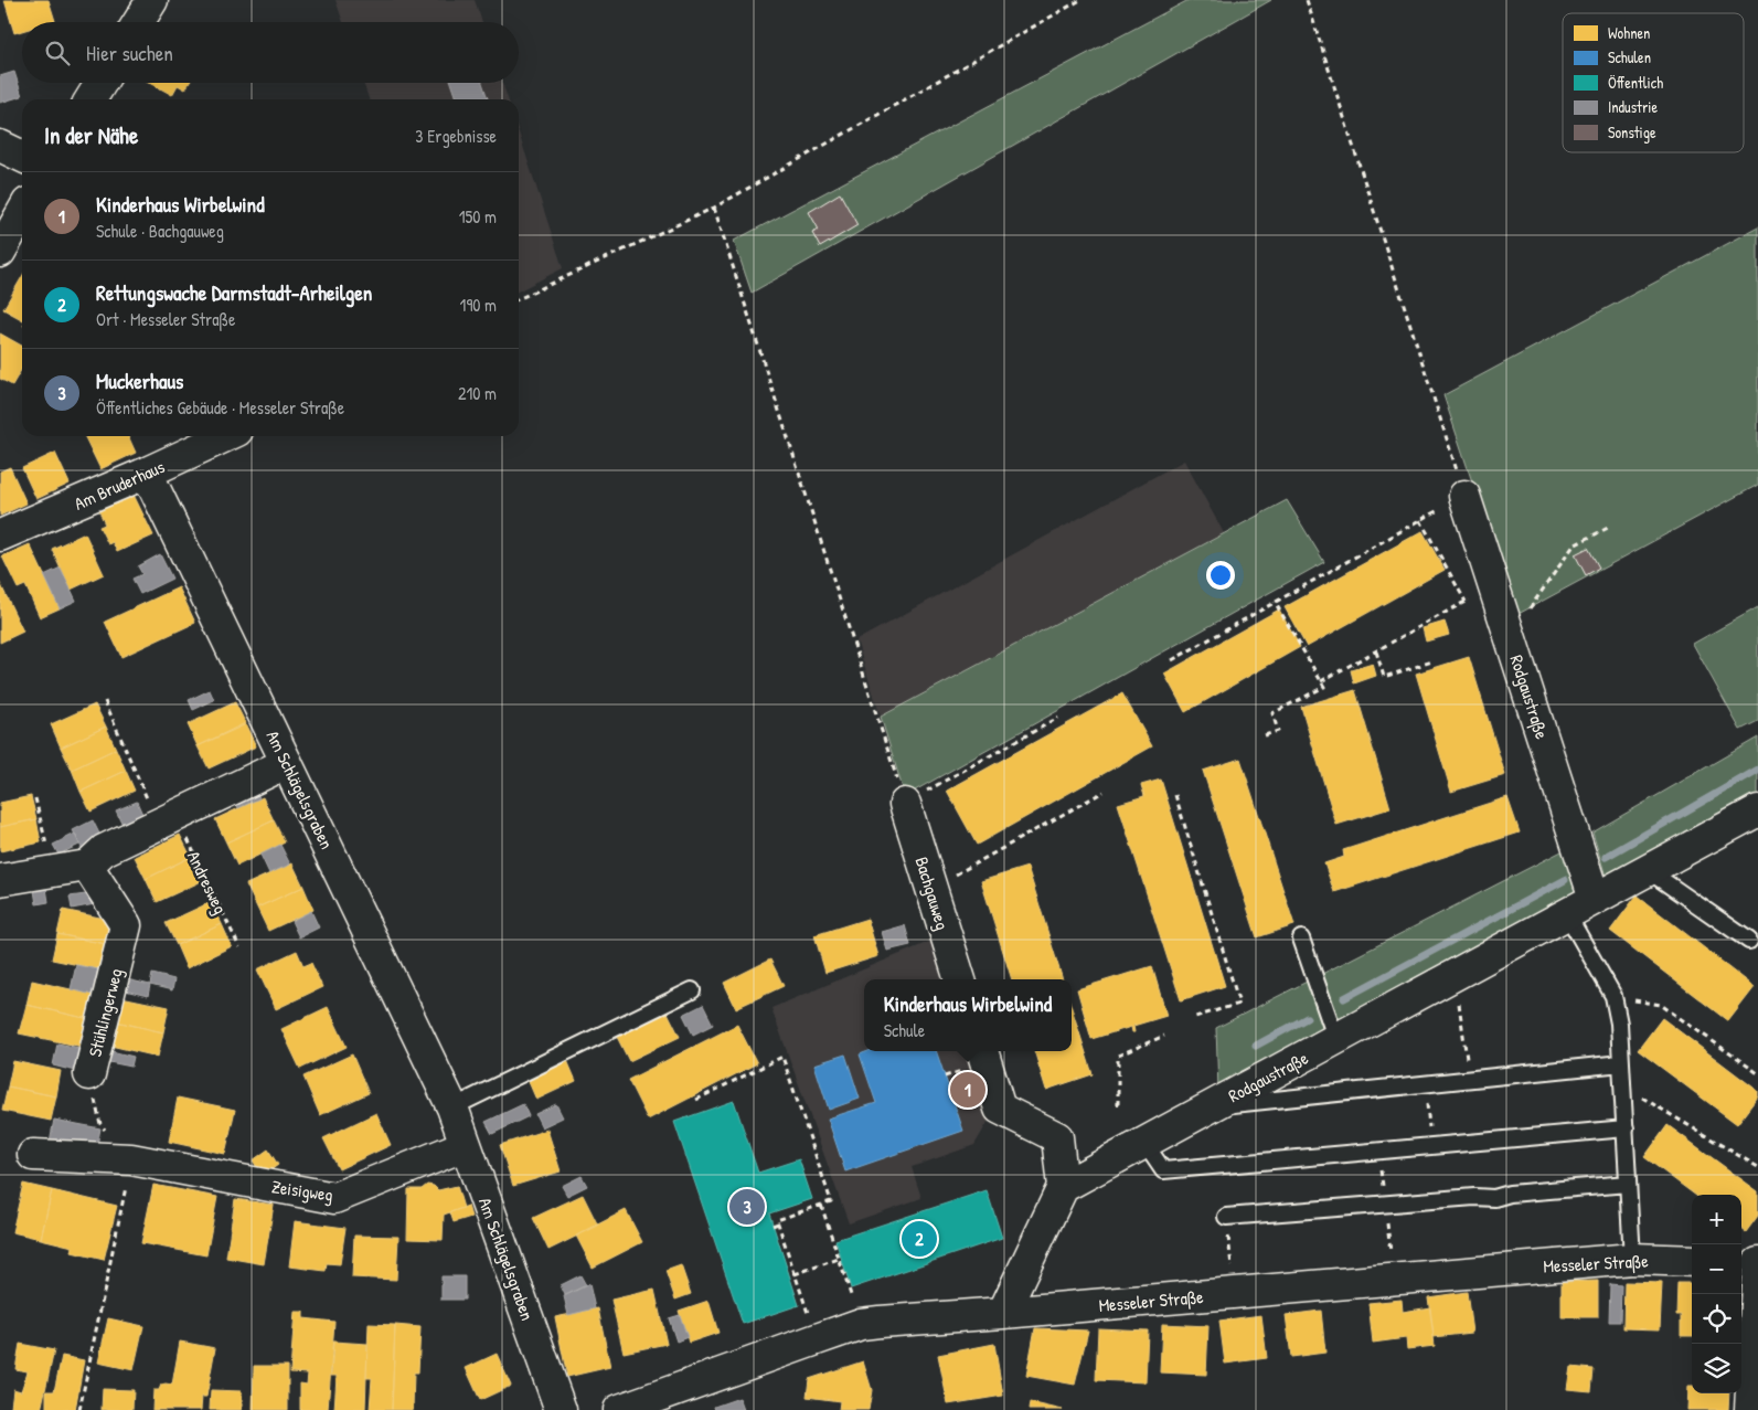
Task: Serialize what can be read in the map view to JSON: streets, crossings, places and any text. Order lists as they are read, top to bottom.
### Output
{
  "streets": {
    "street": [
      "Am Bruderhaus",
      "Rodgaustraße",
      "Am Schlägelsgraben",
      "Bachgauweg",
      "Stühlingerweg",
      "Zeisigweg",
      "Messeler Straße"
    ],
    "path": ["Andresweg"]
  },
  "crossings": [
    ["Am Bruderhaus", "Am Schlägelsgraben"],
    ["Am Schlägelsgraben", "Zeisigweg"],
    ["Stühlingerweg", "Zeisigweg"]
  ],
  "legend": [
    "Wohnen",
    "Schulen",
    "Öffentlich",
    "Industrie",
    "Sonstige"
  ],
  "page": {
    "search": "Hier suchen",
    "heading": ["In der Nähe", "3 Ergebnisse"],
    "list": [
      {
        "mark": "1",
        "name": "Kinderhaus Wirbelwind",
        "note": "Schule · Bachgauweg",
        "value": "150 m"
      },
      {
        "mark": "2",
        "name": "Rettungswache Darmstadt-Arheilgen",
        "note": "Ort · Messeler Straße",
        "value": "190 m"
      },
      {
        "mark": "3",
        "name": "Muckerhaus",
        "note": "Öffentliches Gebäude · Messeler Straße",
        "value": "210 m"
      }
    ],
    "popup": ["Kinderhaus Wirbelwind", "Schule"],
    "pins": ["1", "3", "2"],
    "map_buttons": ["+", "−"]
  }
}
